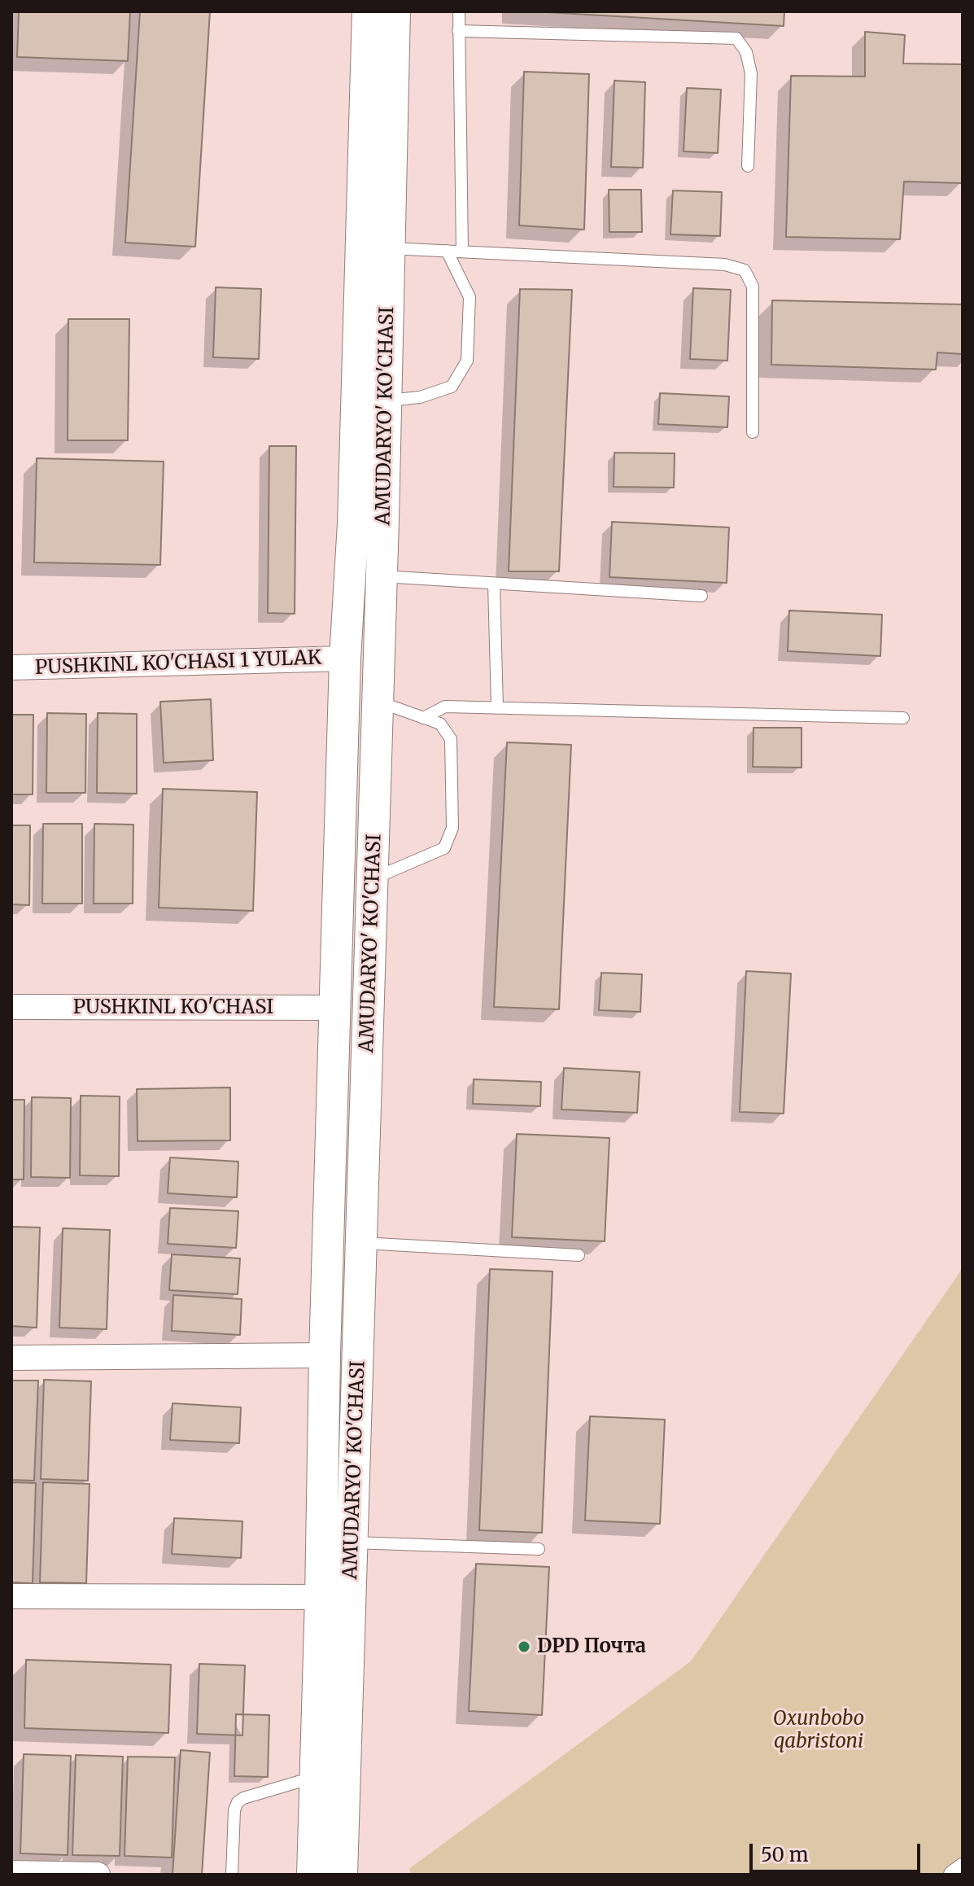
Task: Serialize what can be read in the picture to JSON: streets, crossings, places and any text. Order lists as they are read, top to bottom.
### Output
{
  "streets": {
    "street": ["AMUDARYO' KO'CHASI", "PUSHKINL KO'CHASI 1 YULAK", "PUSHKINL KO'CHASI"]
  },
  "parks": ["Oxunbobo qabristoni"],
  "places": ["DPD Почта"],
  "scale_bar": "50 m"
}
